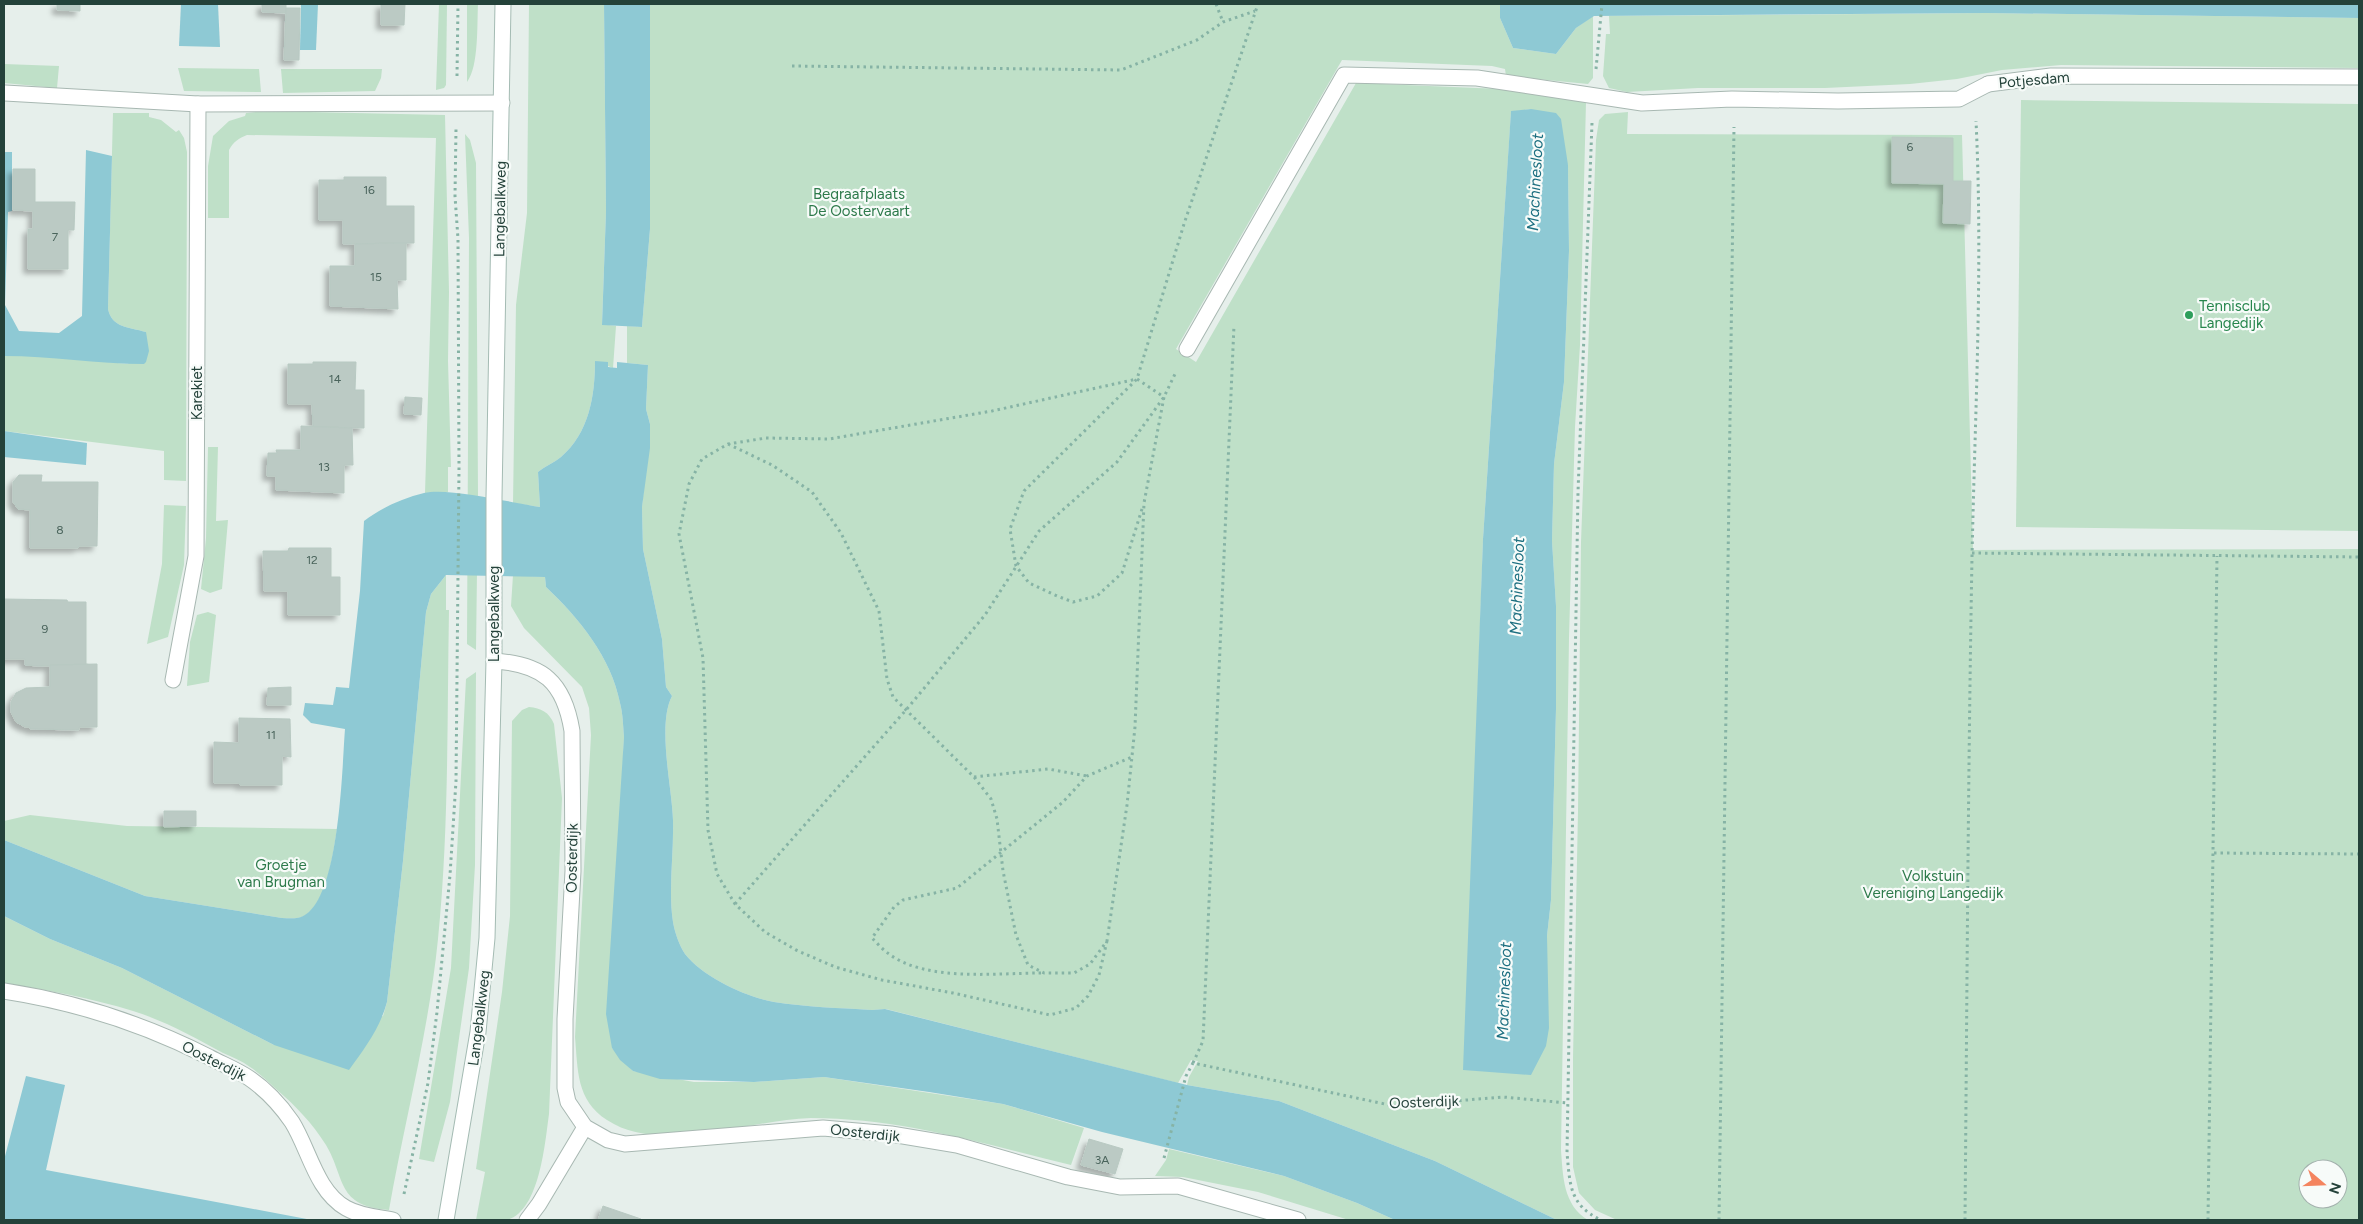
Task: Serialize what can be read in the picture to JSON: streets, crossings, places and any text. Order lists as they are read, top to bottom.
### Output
{
  "streets": {
    "street": [
      "Potjesdam",
      "Langebalkweg",
      "Karekiet",
      "Oosterdijk"
    ]
  },
  "crossings": [
    ["Langebalkweg", "Oosterdijk"]
  ],
  "water": ["Machinesloot"],
  "parks": ["Begraafplaats De Oostervaart", "Groetje van Brugman", "Volkstuin Vereniging Langedijk"],
  "places": ["Tennisclub Langedijk"],
  "house_numbers": [
    "6",
    "16",
    "7",
    "15",
    "14",
    "13",
    "8",
    "12",
    "9",
    "11",
    "3A"
  ],
  "north": "right"
}
